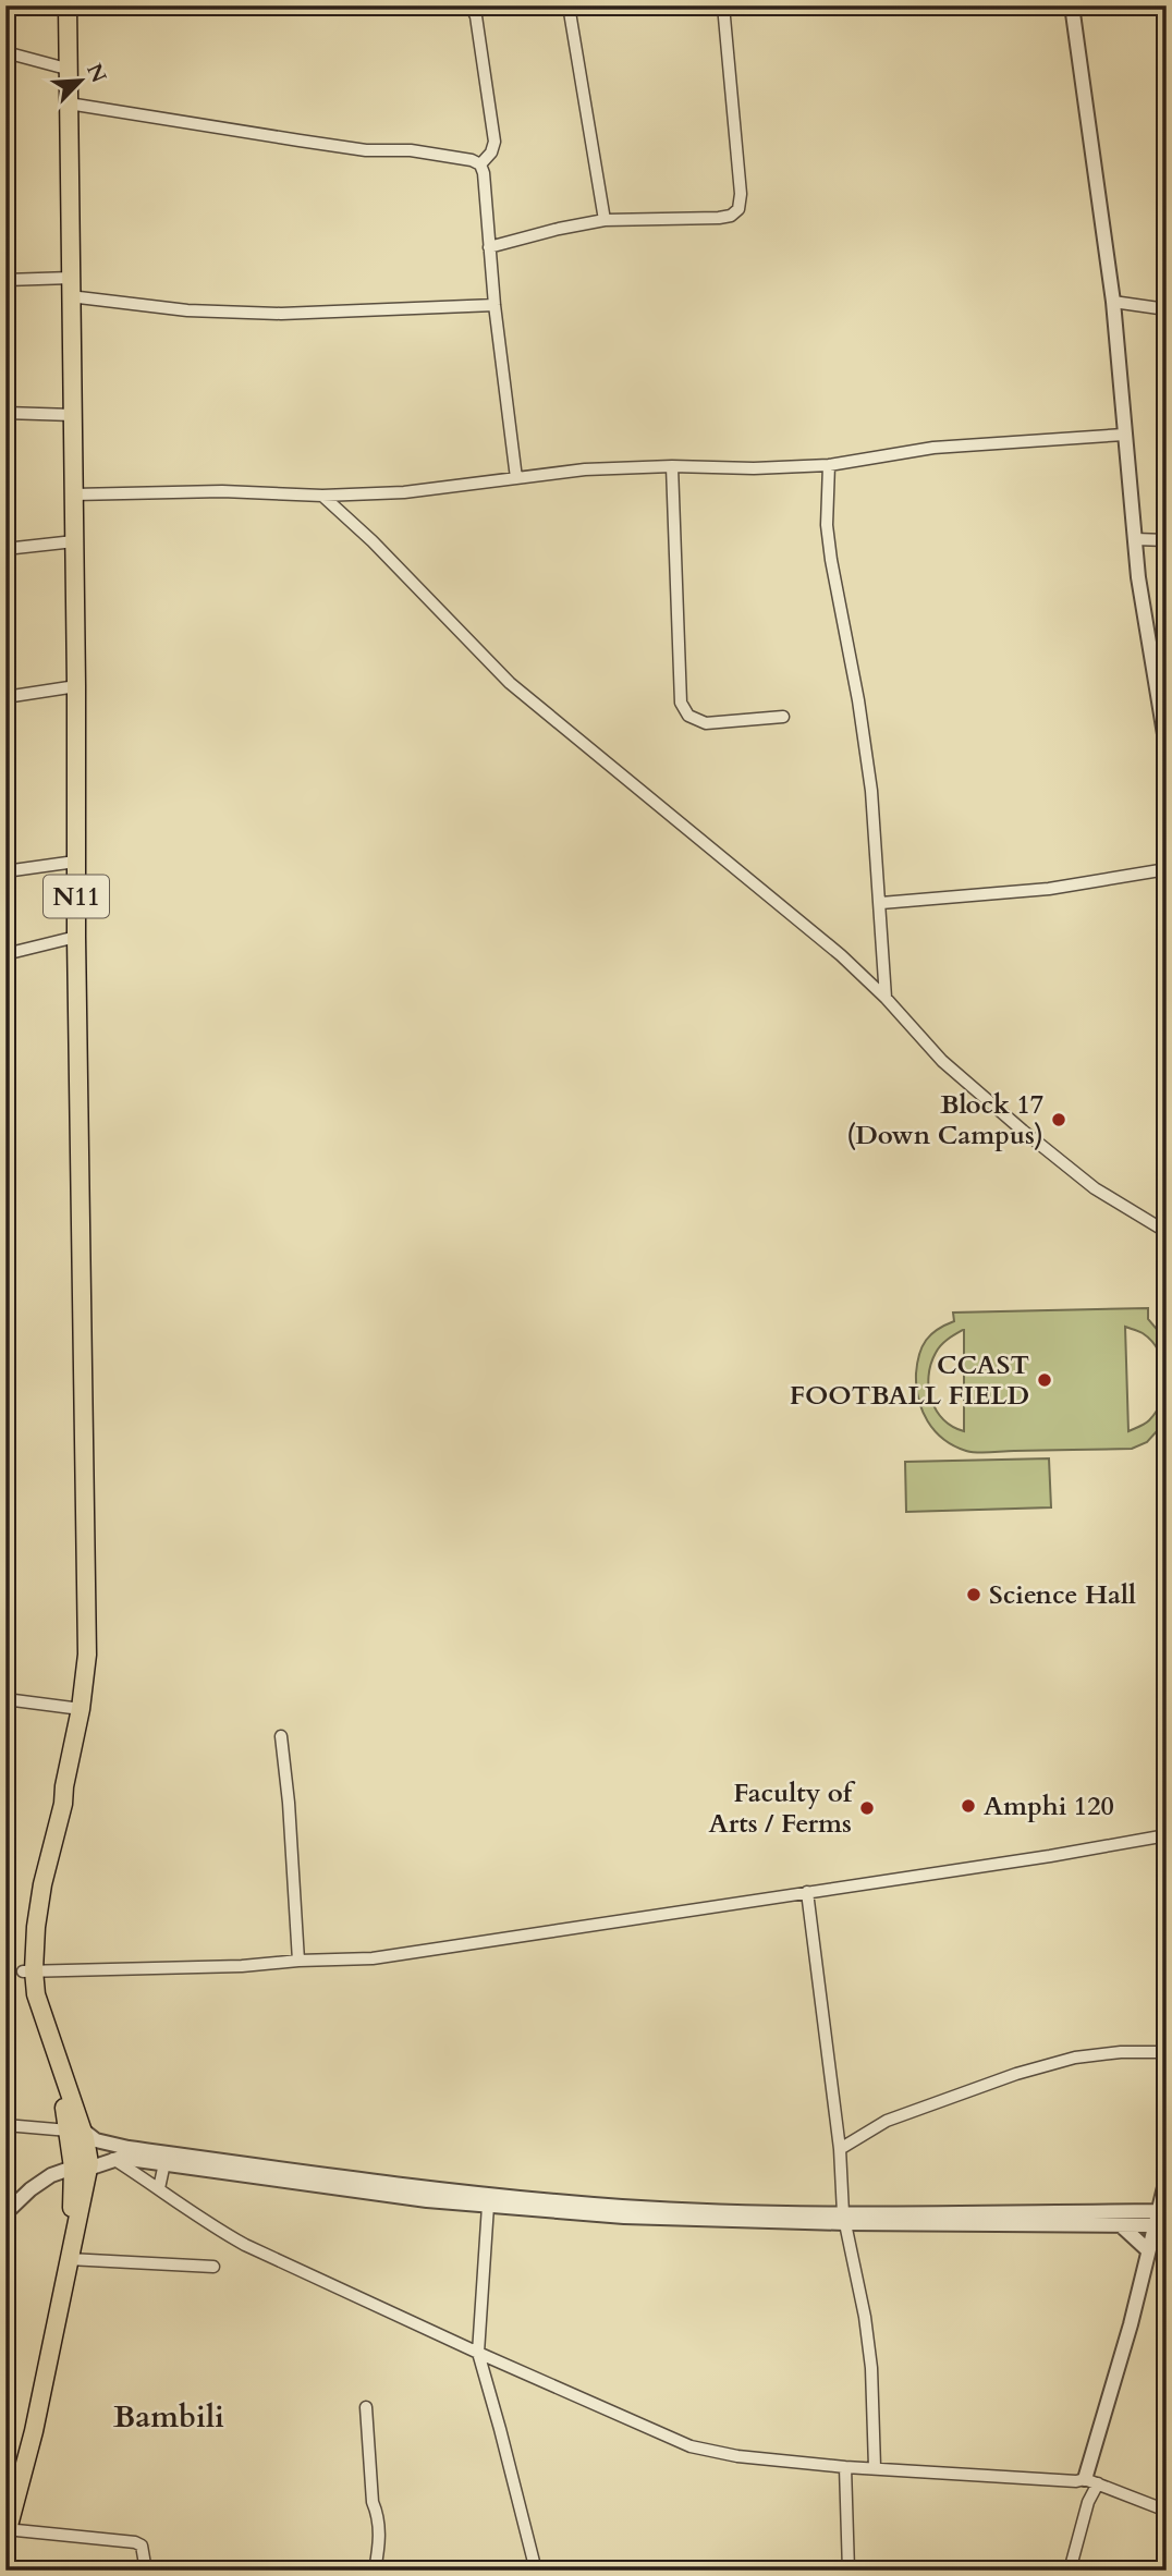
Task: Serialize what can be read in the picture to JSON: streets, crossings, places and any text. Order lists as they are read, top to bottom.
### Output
{
  "streets": {
    "highway": ["N11"]
  },
  "districts": ["Bambili"],
  "places": [
    "Block 17 (Down Campus)",
    "CCAST FOOTBALL FIELD",
    "Science Hall",
    "Amphi 120",
    "Faculty of Arts / Ferms"
  ],
  "north": "top right"
}
